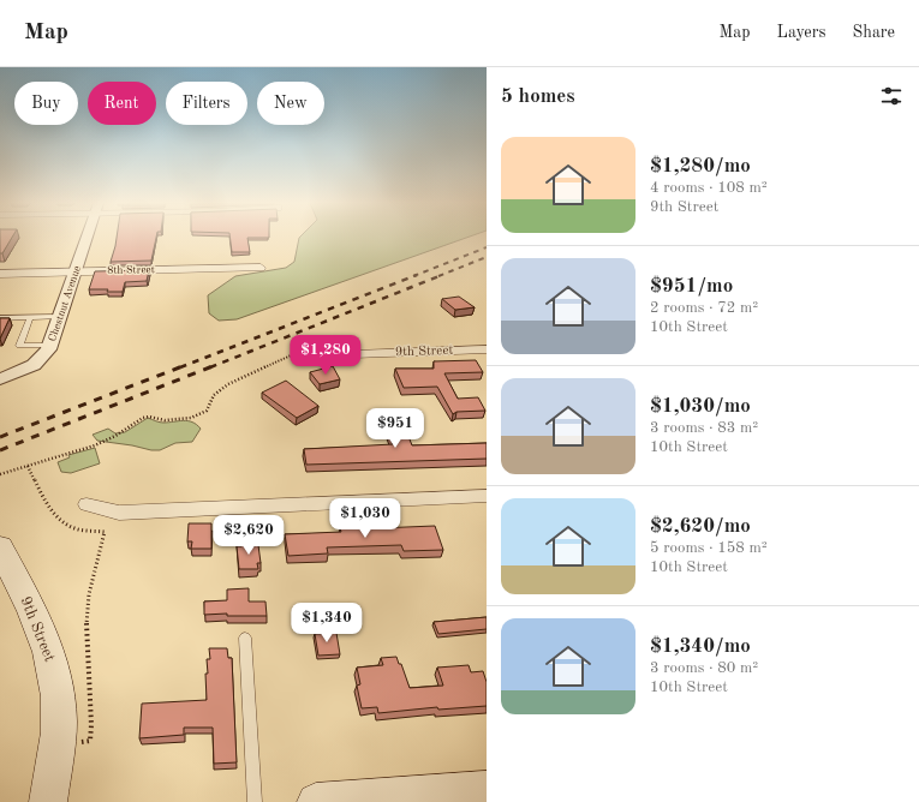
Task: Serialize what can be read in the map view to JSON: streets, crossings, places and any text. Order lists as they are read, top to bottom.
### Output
{
  "streets": {
    "main road": ["9th Street"],
    "street": ["8th Street", "Chestnut Avenue"]
  },
  "crossings": [
    ["8th Street", "Chestnut Avenue"]
  ],
  "page": {
    "header": "Map",
    "nav": ["Map", "Layers", "Share"],
    "heading": "5 homes",
    "chip": [
      "Buy",
      "Rent",
      "Filters",
      "New"
    ],
    "list": [
      {
        "name": "$1,280/mo",
        "note": "4 rooms · 108 m² · 9th Street"
      },
      {
        "name": "$951/mo",
        "note": "2 rooms · 72 m² · 10th Street"
      },
      {
        "name": "$1,030/mo",
        "note": "3 rooms · 83 m² · 10th Street"
      },
      {
        "name": "$2,620/mo",
        "note": "5 rooms · 158 m² · 10th Street"
      },
      {
        "name": "$1,340/mo",
        "note": "3 rooms · 80 m² · 10th Street"
      }
    ],
    "price": [
      "$1,280",
      "$951",
      "$1,030",
      "$2,620",
      "$1,340"
    ]
  }
}
